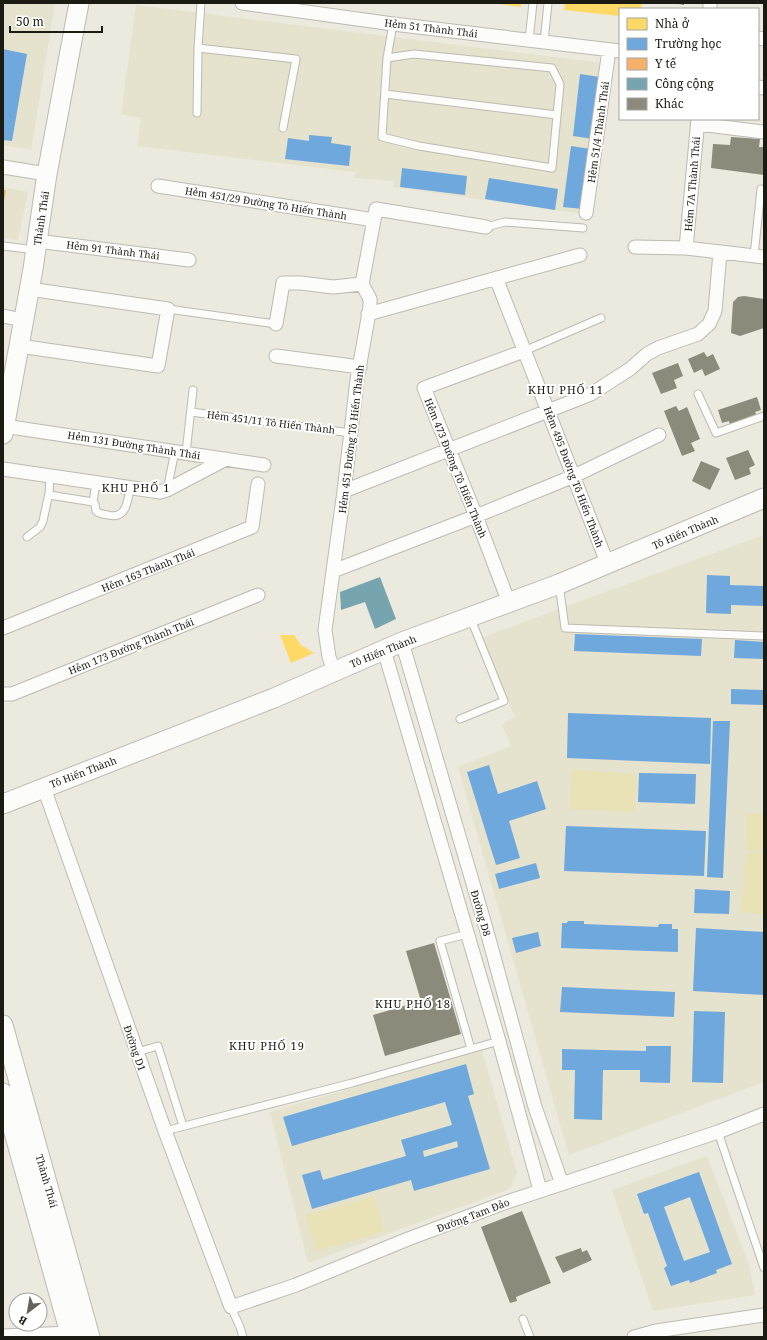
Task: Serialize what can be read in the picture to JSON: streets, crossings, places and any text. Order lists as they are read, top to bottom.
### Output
{
  "streets": {
    "main road": ["Thành Thái", "Tô Hiến Thành"],
    "street": [
      "Hẻm 51 Thành Thái",
      "Hẻm 51/4 Thành Thái",
      "Hẻm 7A Thành Thái",
      "Hẻm 451/29 Đường Tô Hiến Thành",
      "Hẻm 91 Thành Thái",
      "Hẻm 451 Đường Tô Hiến Thành",
      "Hẻm 131 Đường Thành Thái",
      "Hẻm 473 Đường Tô Hiến Thành",
      "Hẻm 495 Đường Tô Hiến Thành",
      "Hẻm 163 Thành Thái",
      "Hẻm 173 Đường Thành Thái",
      "Đường D8",
      "Đường D1",
      "Đường Tam Đảo"
    ],
    "lane": ["Hẻm 451/11 Tô Hiến Thành"]
  },
  "crossings": [
    ["Hẻm 51 Thành Thái", "Hẻm 51/4 Thành Thái"],
    ["Thành Thái", "Hẻm 91 Thành Thái"],
    ["Thành Thái", "Hẻm 131 Đường Thành Thái"],
    ["Hẻm 451/11 Tô Hiến Thành", "Hẻm 451 Đường Tô Hiến Thành"],
    ["Hẻm 451 Đường Tô Hiến Thành", "Tô Hiến Thành"],
    ["Hẻm 473 Đường Tô Hiến Thành", "Hẻm 495 Đường Tô Hiến Thành"],
    ["Hẻm 473 Đường Tô Hiến Thành", "Tô Hiến Thành"],
    ["Hẻm 495 Đường Tô Hiến Thành", "Tô Hiến Thành"],
    ["Tô Hiến Thành", "Đường D8"],
    ["Tô Hiến Thành", "Đường D1"],
    ["Đường D8", "Đường Tam Đảo"],
    ["Đường D1", "Đường Tam Đảo"]
  ],
  "districts": [
    "KHU PHỐ 11",
    "KHU PHỐ 1",
    "KHU PHỐ 18",
    "KHU PHỐ 19"
  ],
  "legend": [
    "Nhà ở",
    "Trường học",
    "Y tế",
    "Công cộng",
    "Khác"
  ],
  "scale_bar": "50 m",
  "north": "bottom left"
}
